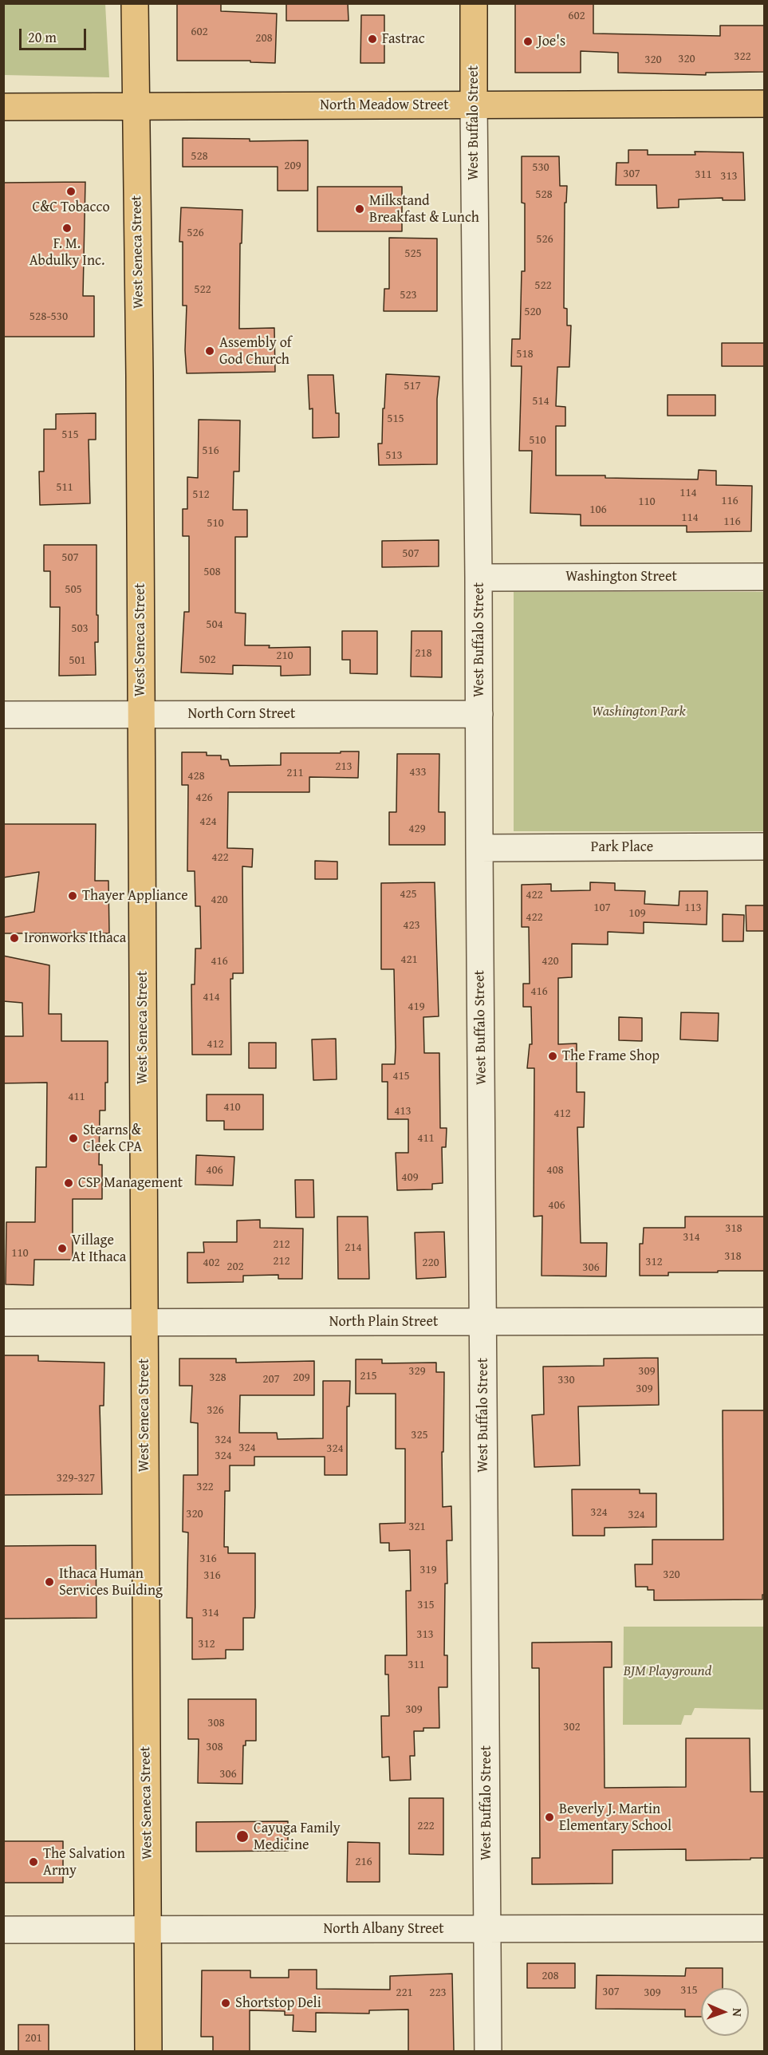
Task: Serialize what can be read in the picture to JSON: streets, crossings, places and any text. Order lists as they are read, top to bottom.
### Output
{
  "streets": {
    "main road": ["North Meadow Street", "West Buffalo Street", "West Seneca Street"],
    "street": [
      "Washington Street",
      "North Corn Street",
      "Park Place",
      "North Plain Street",
      "North Albany Street"
    ]
  },
  "crossings": [
    ["North Meadow Street", "West Buffalo Street"],
    ["North Meadow Street", "West Seneca Street"],
    ["West Buffalo Street", "Washington Street"],
    ["West Buffalo Street", "North Corn Street"],
    ["West Buffalo Street", "Park Place"],
    ["West Buffalo Street", "North Plain Street"],
    ["West Buffalo Street", "North Albany Street"],
    ["West Seneca Street", "North Corn Street"],
    ["West Seneca Street", "North Plain Street"],
    ["West Seneca Street", "North Albany Street"]
  ],
  "parks": ["Washington Park", "BJM Playground"],
  "places": [
    "Fastrac",
    "Joe's",
    "C&C Tobacco",
    "Milkstand Breakfast & Lunch",
    "F. M. Abdulky Inc.",
    "Assembly of God Church",
    "Thayer Appliance",
    "Ironworks Ithaca",
    "The Frame Shop",
    "Stearns & Cleek CPA",
    "CSP Management",
    "Village At Ithaca",
    "Ithaca Human Services Building",
    "Beverly J. Martin Elementary School",
    "Cayuga Family Medicine",
    "The Salvation Army",
    "Shortstop Deli"
  ],
  "house_numbers": [
    "602",
    "602",
    "208",
    "322",
    "320",
    "320",
    "528",
    "209",
    "530",
    "307",
    "311",
    "313",
    "528",
    "526",
    "526",
    "525",
    "522",
    "522",
    "523",
    "520",
    "528-530",
    "518",
    "517",
    "514",
    "515",
    "515",
    "510",
    "516",
    "513",
    "511",
    "114",
    "512",
    "116",
    "110",
    "106",
    "114",
    "116",
    "510",
    "507",
    "507",
    "508",
    "505",
    "504",
    "503",
    "218",
    "210",
    "502",
    "501",
    "213",
    "433",
    "211",
    "428",
    "426",
    "424",
    "429",
    "422",
    "425",
    "422",
    "420",
    "107",
    "113",
    "109",
    "422",
    "423",
    "421",
    "416",
    "420",
    "416",
    "414",
    "419",
    "412",
    "415",
    "411",
    "410",
    "413",
    "412",
    "411",
    "406",
    "408",
    "409",
    "406",
    "318",
    "314",
    "212",
    "214",
    "110",
    "318",
    "212",
    "312",
    "402",
    "220",
    "202",
    "306",
    "329",
    "309",
    "215",
    "328",
    "209",
    "207",
    "330",
    "309",
    "326",
    "325",
    "324",
    "324",
    "324",
    "324",
    "329-327",
    "322",
    "324",
    "320",
    "324",
    "321",
    "316",
    "319",
    "320",
    "316",
    "315",
    "314",
    "313",
    "312",
    "311",
    "309",
    "308",
    "302",
    "308",
    "306",
    "222",
    "216",
    "208",
    "315",
    "307",
    "221",
    "223",
    "309",
    "201"
  ],
  "scale_bar": "20 m",
  "north": "right"
}
